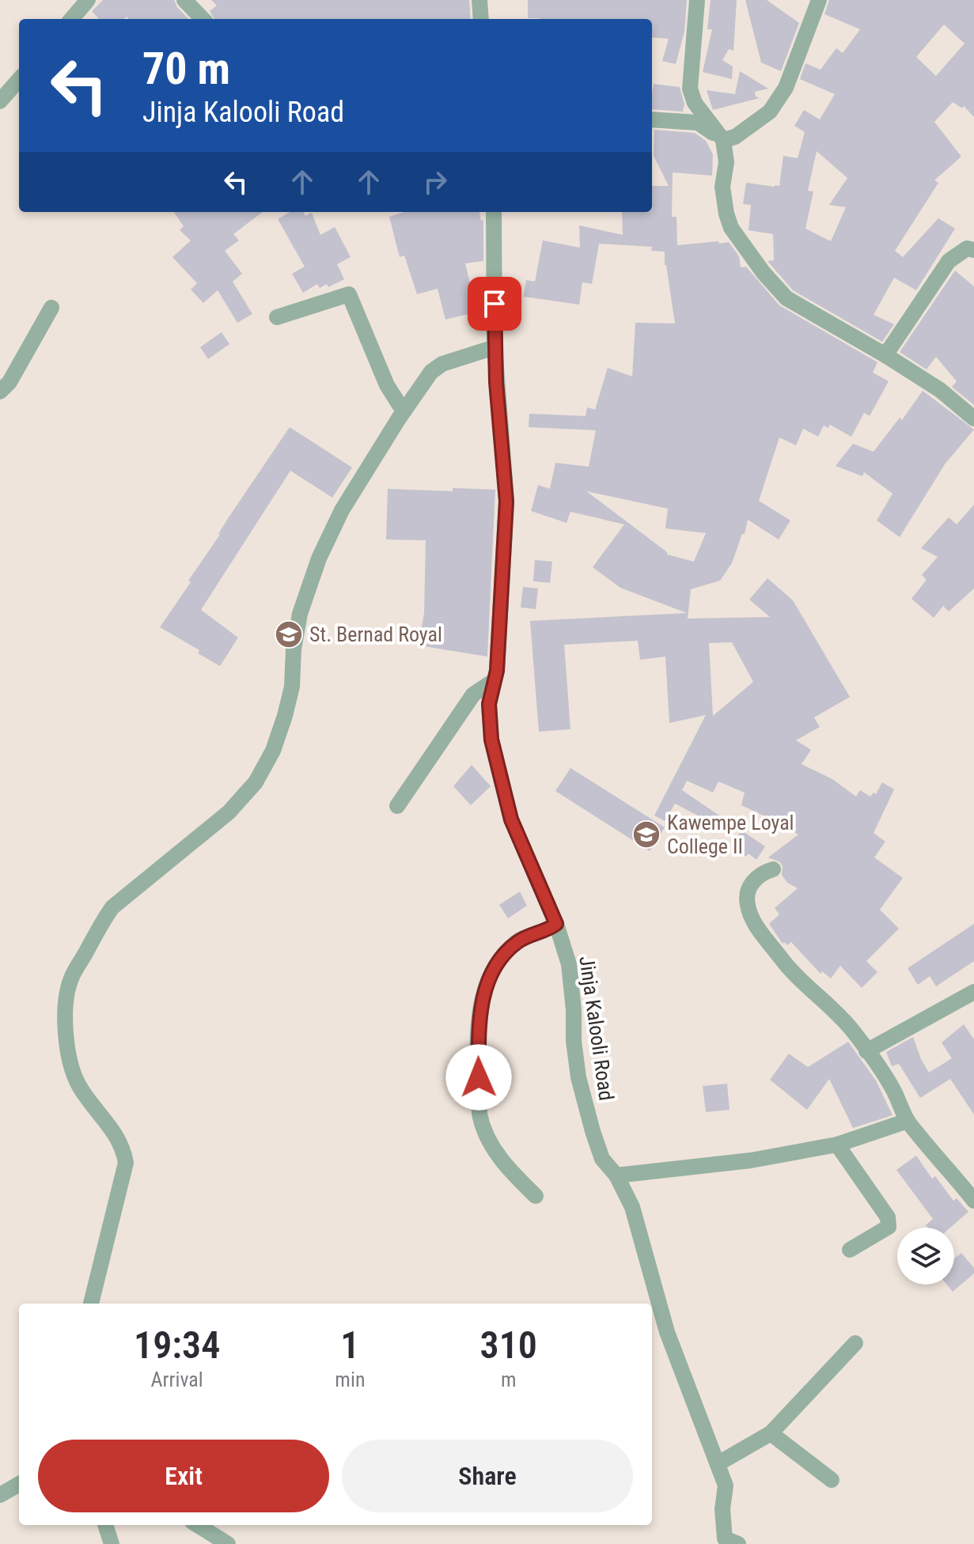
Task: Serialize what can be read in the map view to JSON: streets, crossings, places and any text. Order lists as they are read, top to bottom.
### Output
{
  "streets": {
    "street": ["Jinja Kalooli Road"]
  },
  "places": {
    "school or university": ["St. Bernad Royal", "Kawempe Loyal College II"]
  },
  "page": {
    "turn": ["70 m", "Jinja Kalooli Road"],
    "eta": [
      "19:34",
      "Arrival",
      "1",
      "min",
      "310",
      "m"
    ],
    "buttons": ["Exit", "Share"]
  }
}
